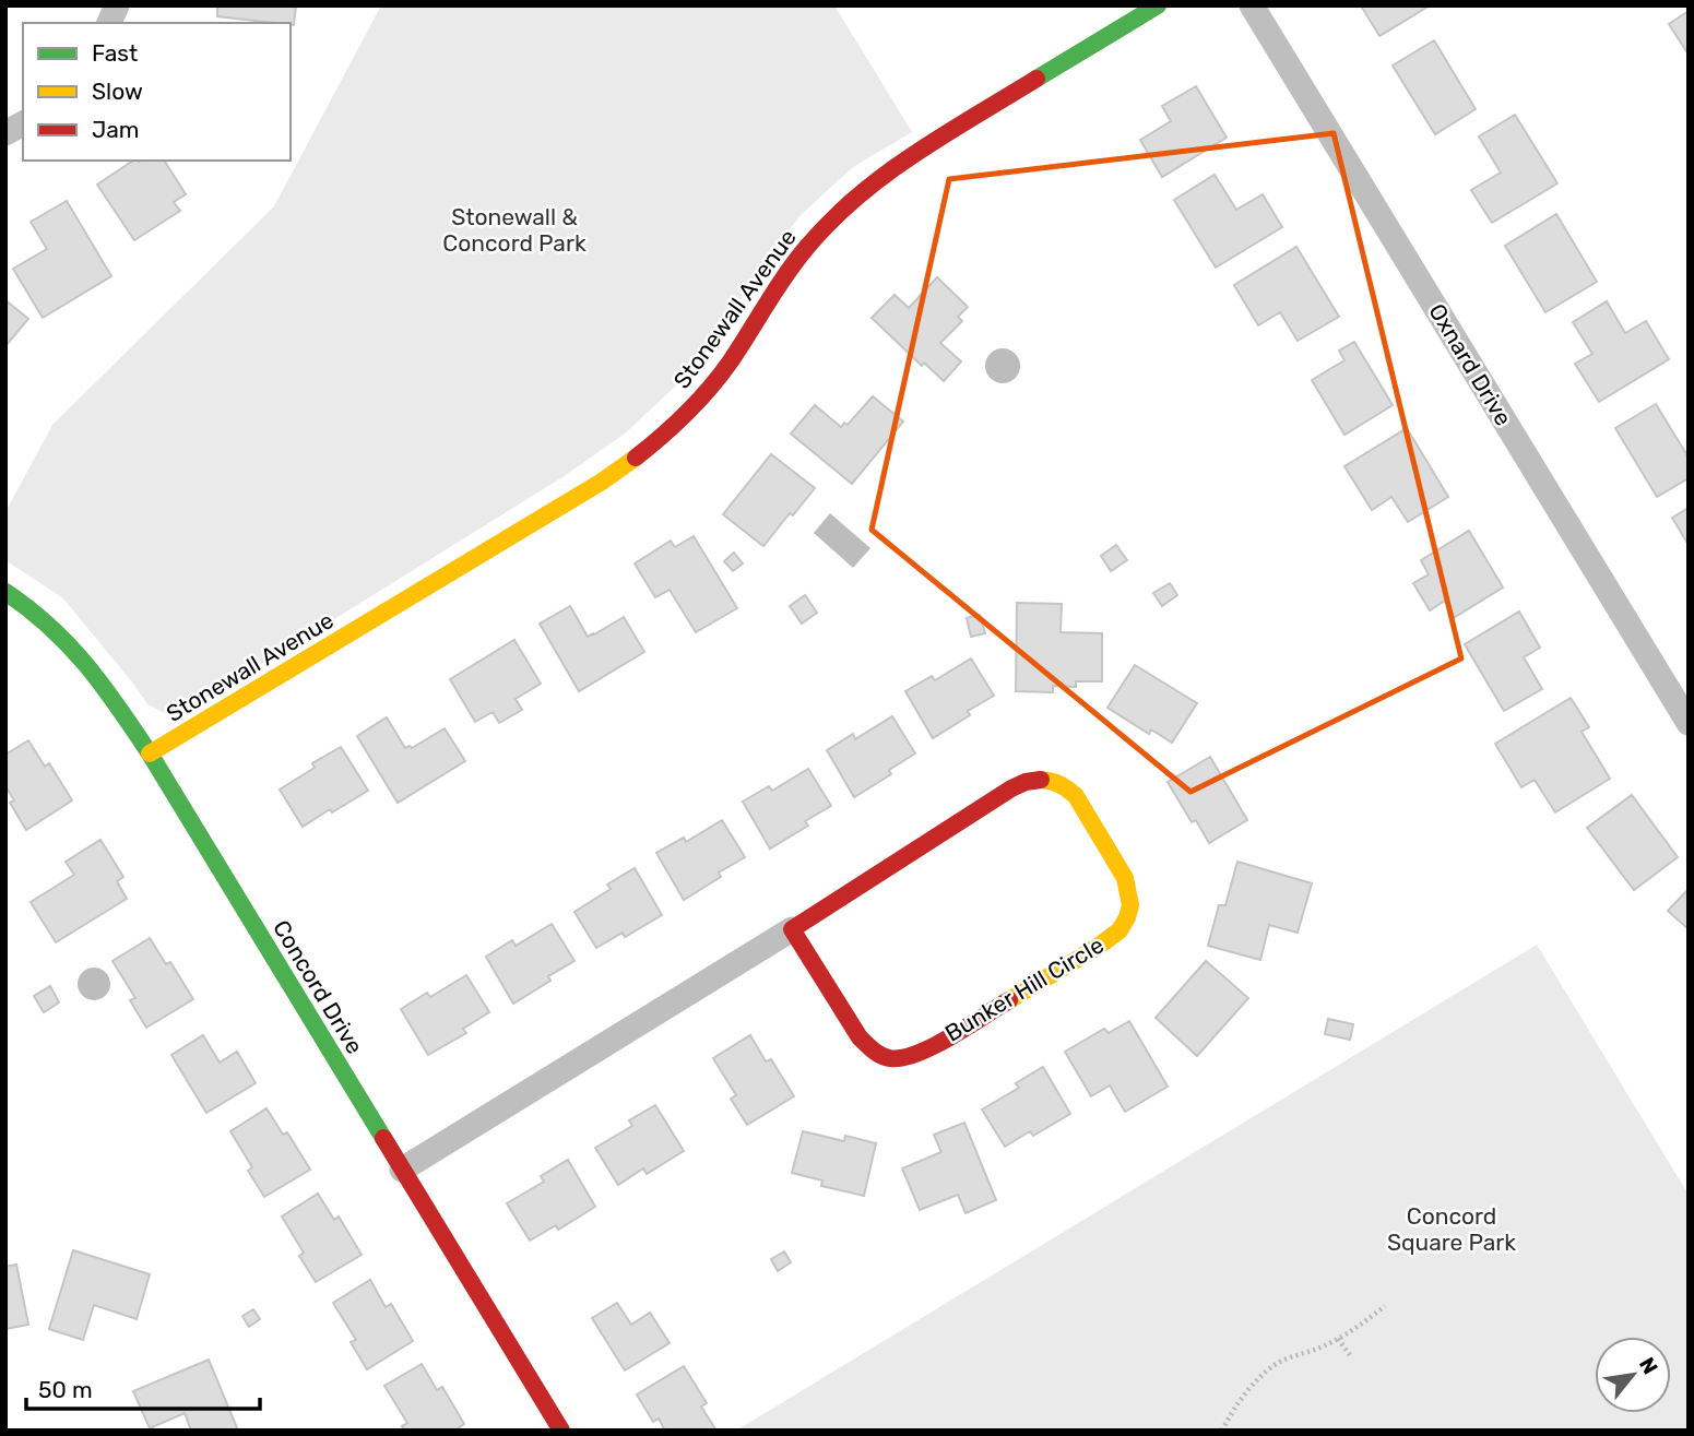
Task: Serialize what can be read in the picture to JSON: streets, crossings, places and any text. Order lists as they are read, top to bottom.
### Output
{
  "streets": {
    "street": [
      "Stonewall Avenue",
      "Oxnard Drive",
      "Concord Drive",
      "Bunker Hill Circle"
    ]
  },
  "crossings": [
    ["Stonewall Avenue", "Concord Drive"],
    ["Concord Drive", "Bunker Hill Circle"]
  ],
  "parks": ["Stonewall & Concord Park", "Concord Square Park"],
  "legend": ["Fast", "Slow", "Jam"],
  "scale_bar": "50 m",
  "north": "top right"
}
